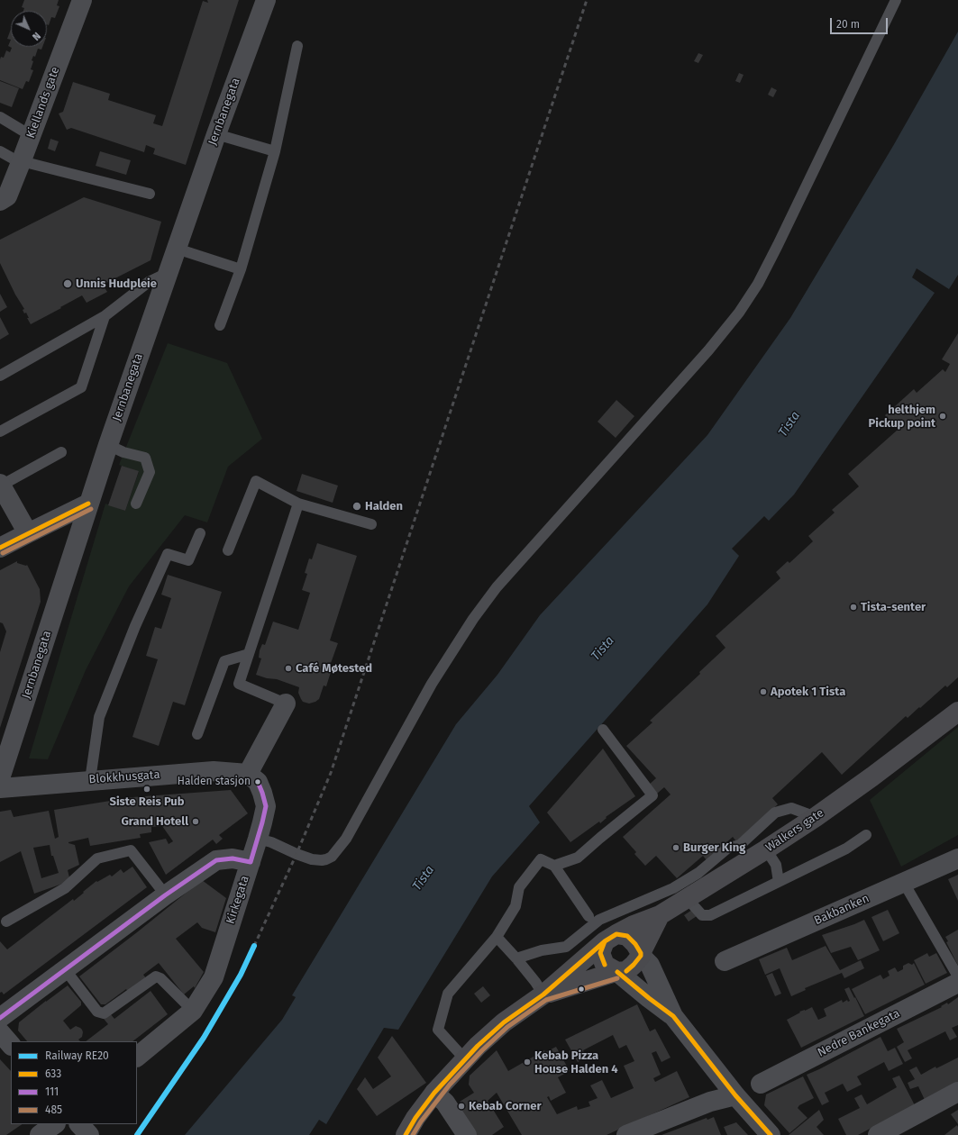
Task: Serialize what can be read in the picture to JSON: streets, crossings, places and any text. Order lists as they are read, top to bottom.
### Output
{
  "streets": {
    "street": [
      "Kiellands gate",
      "Jernbanegata",
      "Blokkhusgata",
      "Walkers gate",
      "Kirkegata",
      "Bakbanken",
      "Nedre Bankegata"
    ]
  },
  "crossings": [
    ["Blokkhusgata", "Kirkegata"]
  ],
  "water": ["Tista"],
  "places": [
    "Unnis Hudpleie",
    "helthjem Pickup point",
    "Halden",
    "Tista-senter",
    "Café Møtested",
    "Apotek 1 Tista",
    "Halden stasjon",
    "Siste Reis Pub",
    "Grand Hotell",
    "Burger King",
    "Kebab Pizza House Halden 4",
    "Kebab Corner"
  ],
  "lines": [
    "transit line 633",
    "transit line 485",
    "transit line 111",
    "rail line RE20"
  ],
  "legend": [
    "Railway RE20",
    "633",
    "111",
    "485"
  ],
  "scale_bar": "20 m",
  "north": "bottom right"
}
